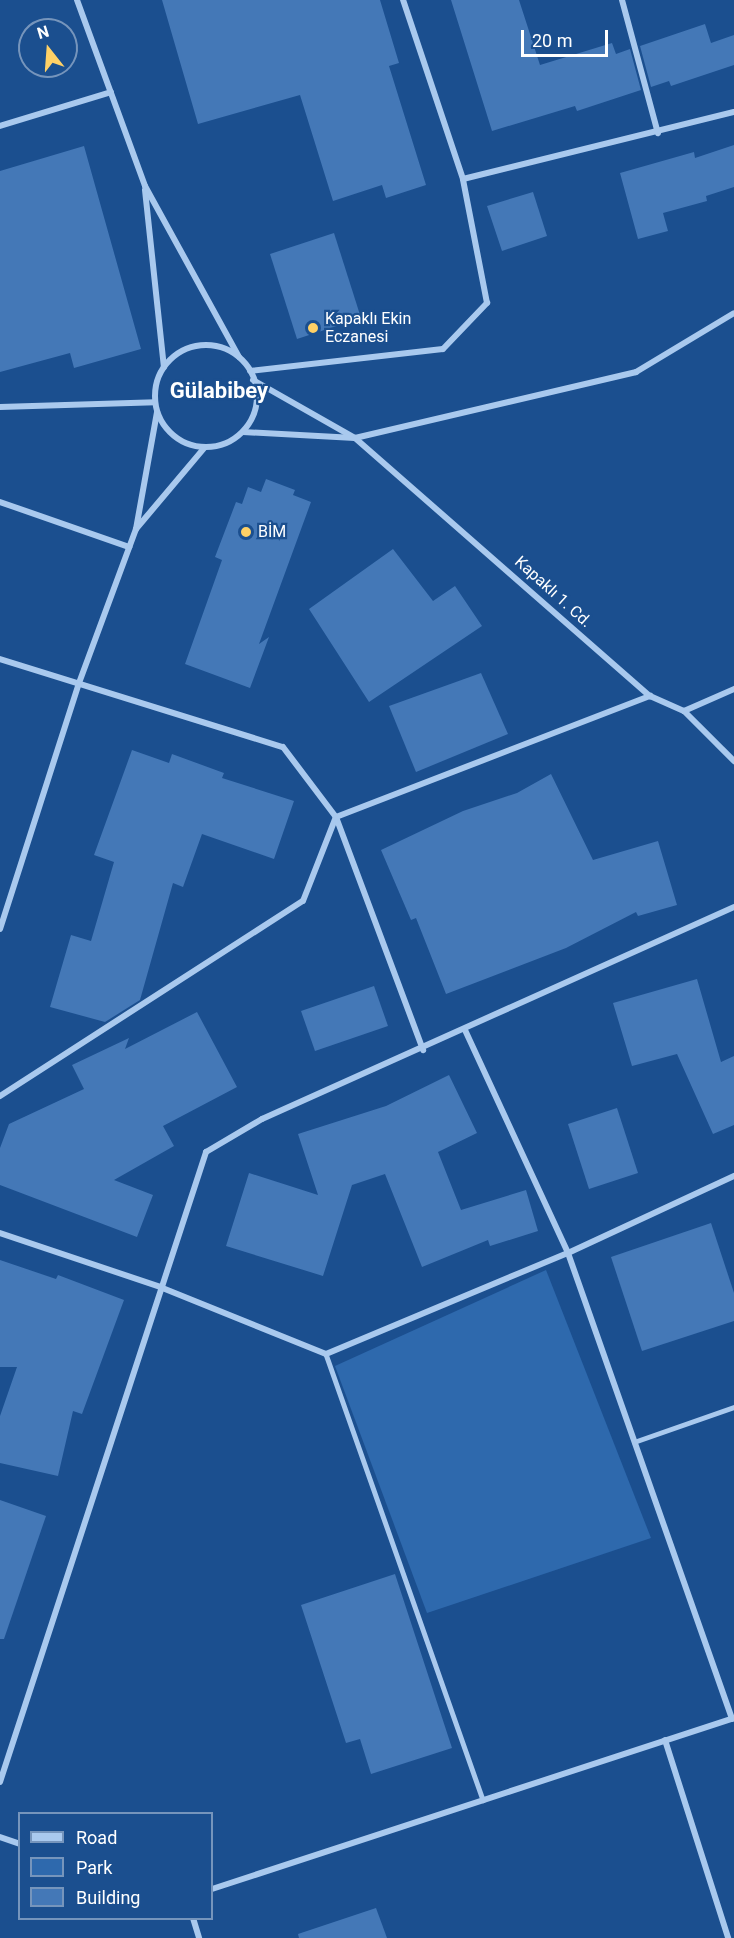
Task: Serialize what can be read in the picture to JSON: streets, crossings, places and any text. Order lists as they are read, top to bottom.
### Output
{
  "streets": {
    "street": ["Kapaklı 1. Cd."]
  },
  "districts": ["Gülabibey"],
  "places": ["Kapaklı Ekin Eczanesi", "BİM"],
  "legend": ["Road", "Park", "Building"],
  "scale_bar": "20 m",
  "north": "top"
}
